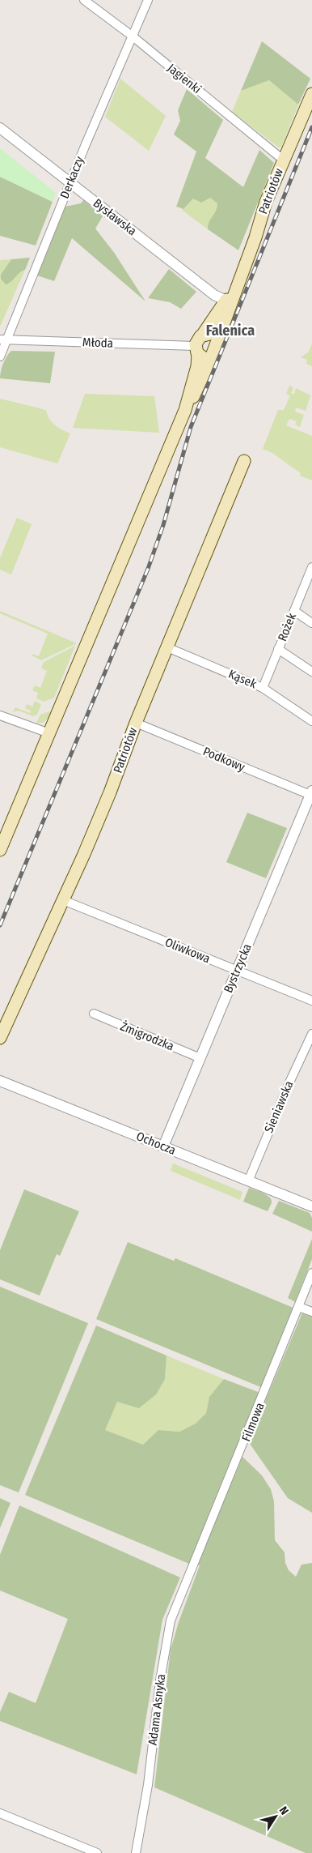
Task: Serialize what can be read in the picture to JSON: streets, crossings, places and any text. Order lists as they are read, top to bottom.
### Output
{
  "streets": {
    "main road": ["Patriotów"],
    "street": [
      "Jagienki",
      "Derkaczy",
      "Bysławska",
      "Młoda",
      "Rożek",
      "Kąsek",
      "Podkowy",
      "Oliwkowa",
      "Bystrzycka",
      "Żmigrodzka",
      "Sieniawska",
      "Ochocza",
      "Filmowa",
      "Adama Asnyka"
    ]
  },
  "crossings": [
    ["Jagienki", "Derkaczy"],
    ["Jagienki", "Patriotów"],
    ["Derkaczy", "Bysławska"],
    ["Derkaczy", "Młoda"],
    ["Patriotów", "Bysławska"],
    ["Patriotów", "Młoda"],
    ["Patriotów", "Kąsek"],
    ["Patriotów", "Podkowy"],
    ["Patriotów", "Oliwkowa"],
    ["Rożek", "Kąsek"],
    ["Podkowy", "Bystrzycka"],
    ["Oliwkowa", "Bystrzycka"],
    ["Bystrzycka", "Żmigrodzka"],
    ["Bystrzycka", "Ochocza"],
    ["Sieniawska", "Ochocza"],
    ["Filmowa", "Adama Asnyka"]
  ],
  "districts": ["Falenica"],
  "north": "top right"
}
